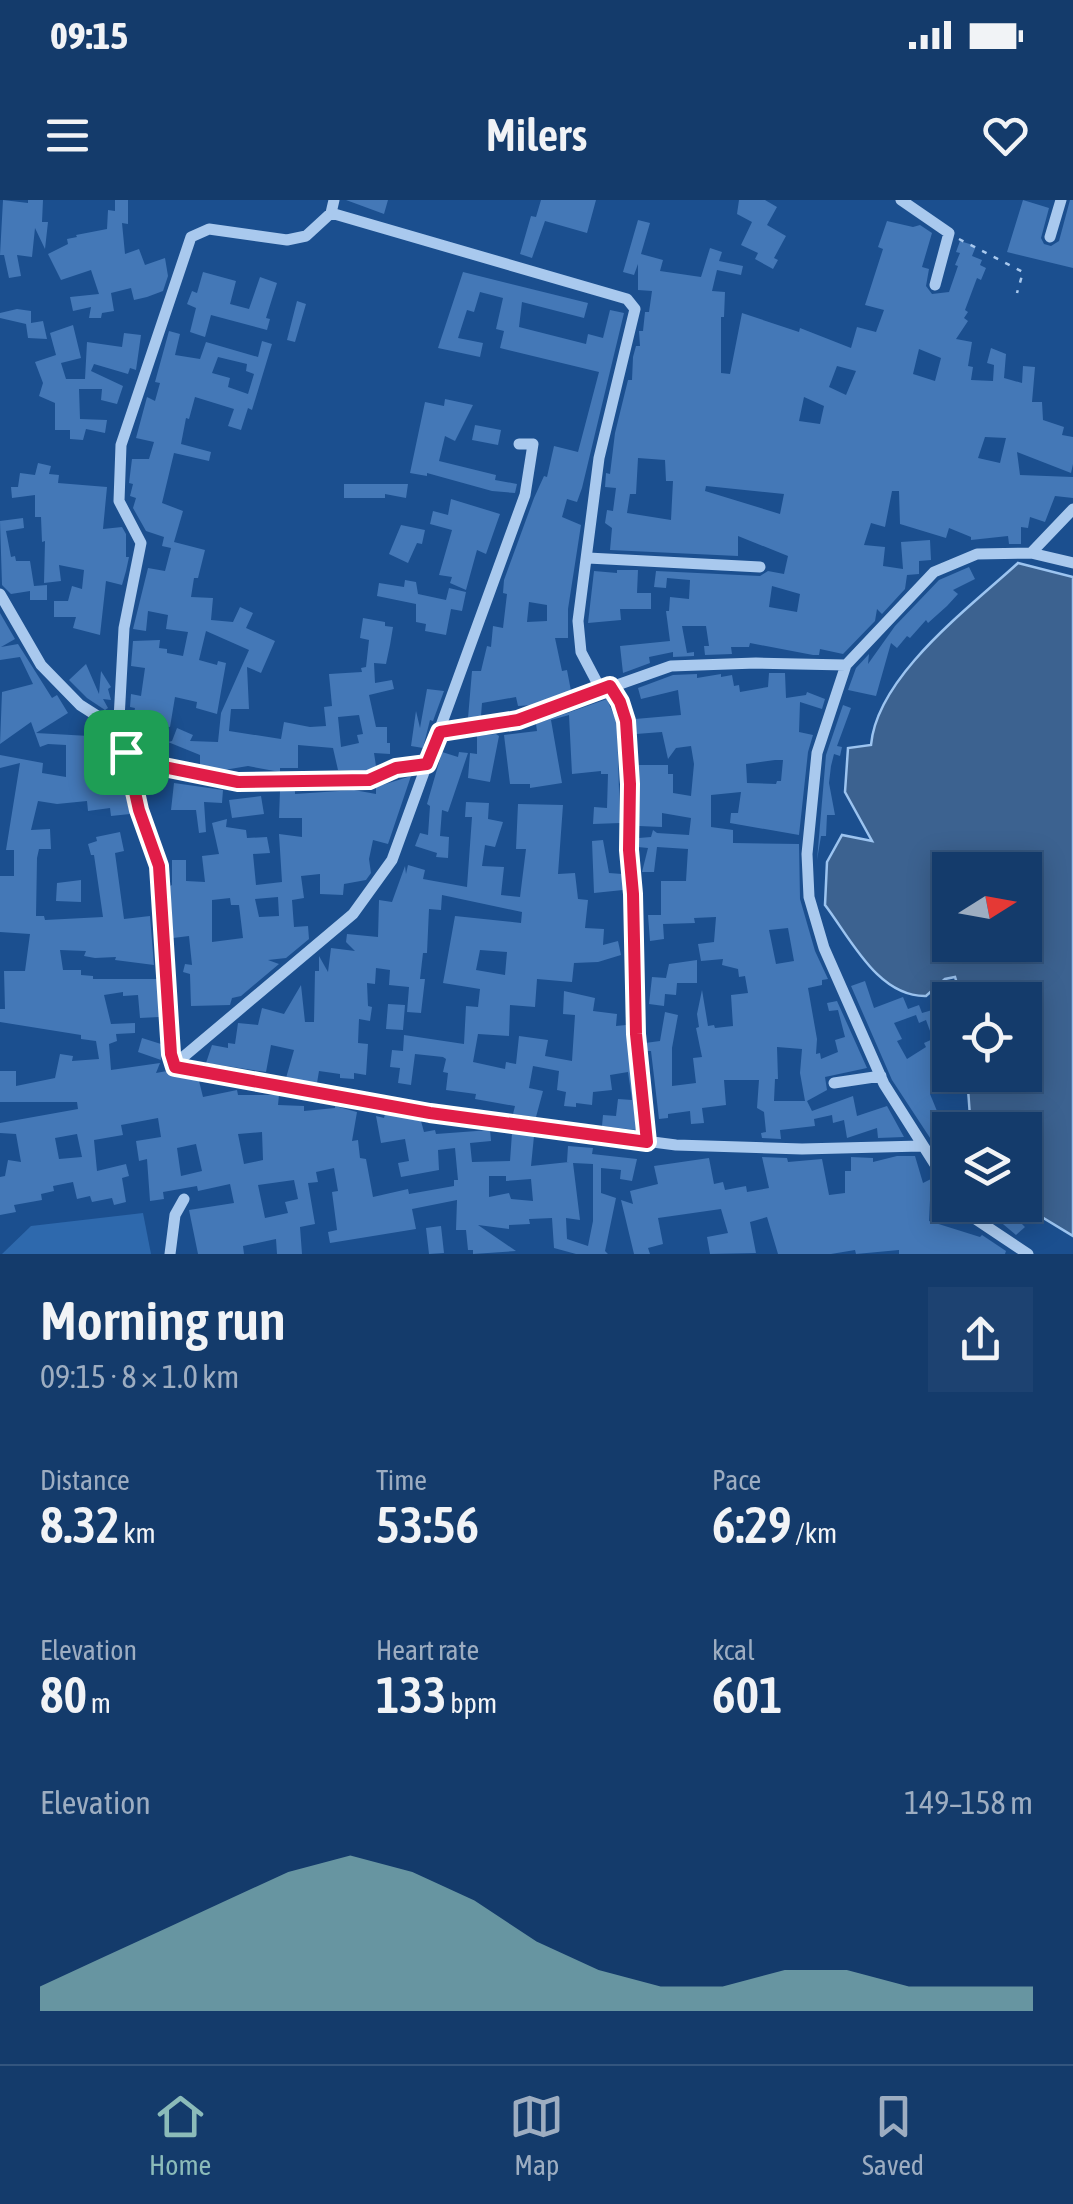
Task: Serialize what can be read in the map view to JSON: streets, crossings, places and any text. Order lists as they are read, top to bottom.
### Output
{
  "north": "right",
  "page": {
    "status": "09:15",
    "header": "Milers",
    "heading": ["Morning run", "09:15 · 8 × 1.0 km"],
    "stats": [
      ["Distance", "8.32 km"],
      ["Time", "53:56"],
      ["Pace", "6:29 /km"],
      ["Elevation", "80 m"],
      ["Heart rate", "133 bpm"],
      ["kcal", "601"]
    ],
    "chart": ["Elevation", "149–158 m"],
    "tabs": ["Home", "Map", "Saved"]
  }
}
